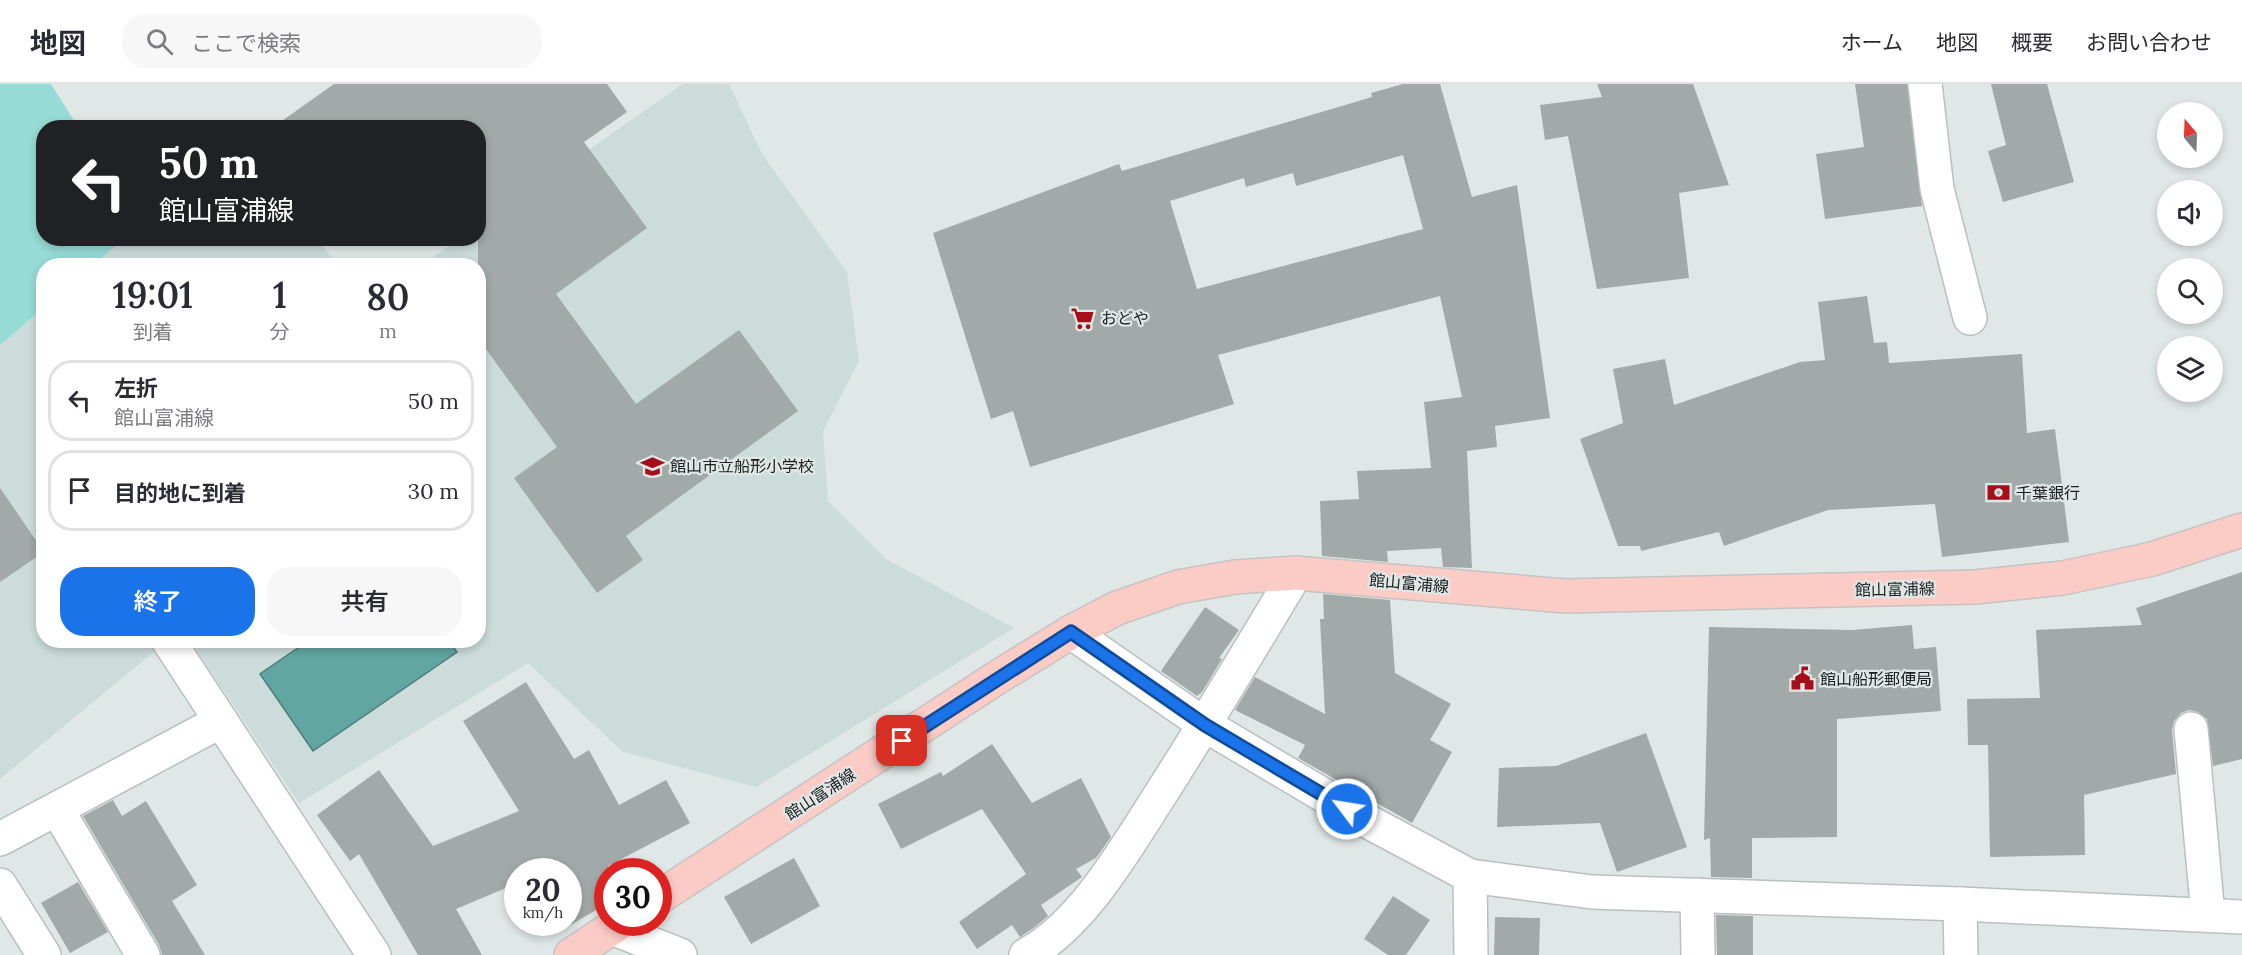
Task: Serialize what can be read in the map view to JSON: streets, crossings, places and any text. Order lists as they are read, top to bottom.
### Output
{
  "streets": {
    "main road": ["館山富浦線"]
  },
  "places": {
    "supermarket": ["おどや"],
    "school or university": ["館山市立船形小学校"],
    "bank": ["千葉銀行"],
    "public building": ["館山船形郵便局"]
  },
  "north": "top",
  "page": {
    "header": "地図",
    "search": "ここで検索",
    "nav": [
      "ホーム",
      "地図",
      "概要",
      "お問い合わせ"
    ],
    "turn": ["50 m", "館山富浦線"],
    "eta": [
      "19:01",
      "到着",
      "1",
      "分",
      "80",
      "m"
    ],
    "list": [
      {
        "name": "左折",
        "note": "館山富浦線",
        "value": "50 m"
      },
      {
        "name": "目的地に到着",
        "value": "30 m"
      }
    ],
    "buttons": ["終了", "共有"],
    "speed": "20 km/h",
    "limit": "30"
  }
}
